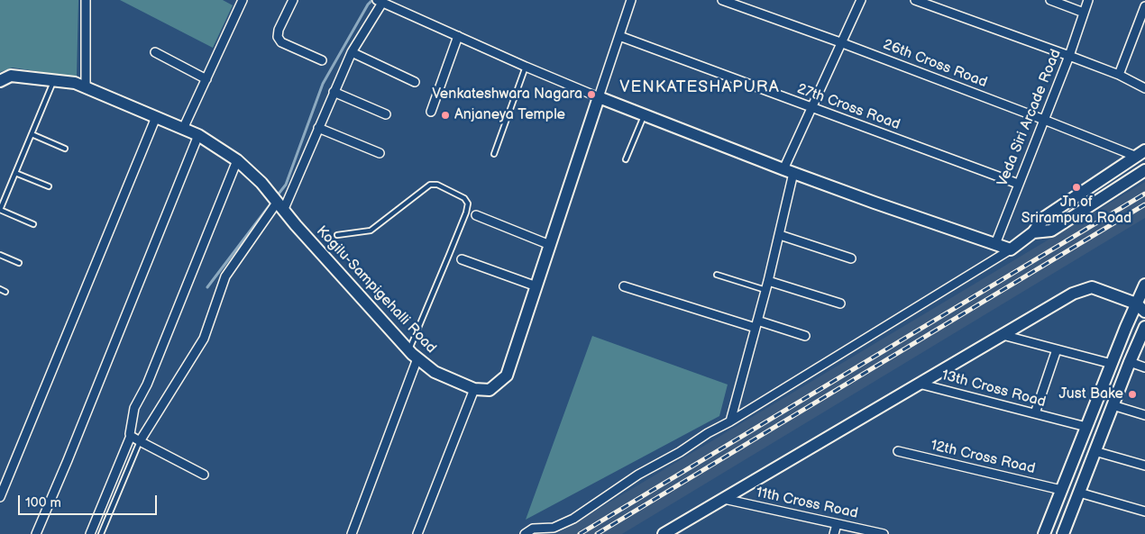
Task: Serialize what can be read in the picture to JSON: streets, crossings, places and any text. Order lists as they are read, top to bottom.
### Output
{
  "streets": {
    "street": [
      "26th Cross Road",
      "27th Cross Road",
      "Veda Siri Arcade Road",
      "Kogilu-Sampigehalli Road",
      "13th Cross Road",
      "12th Cross Road",
      "11th Cross Road"
    ]
  },
  "crossings": [
    ["26th Cross Road", "Veda Siri Arcade Road"],
    ["27th Cross Road", "Veda Siri Arcade Road"]
  ],
  "districts": ["VENKATESHAPURA"],
  "places": [
    "Venkateshwara Nagara",
    "Anjaneya Temple",
    "Jn of Srirampura Road",
    "Just Bake"
  ],
  "scale_bar": "100 m"
}
